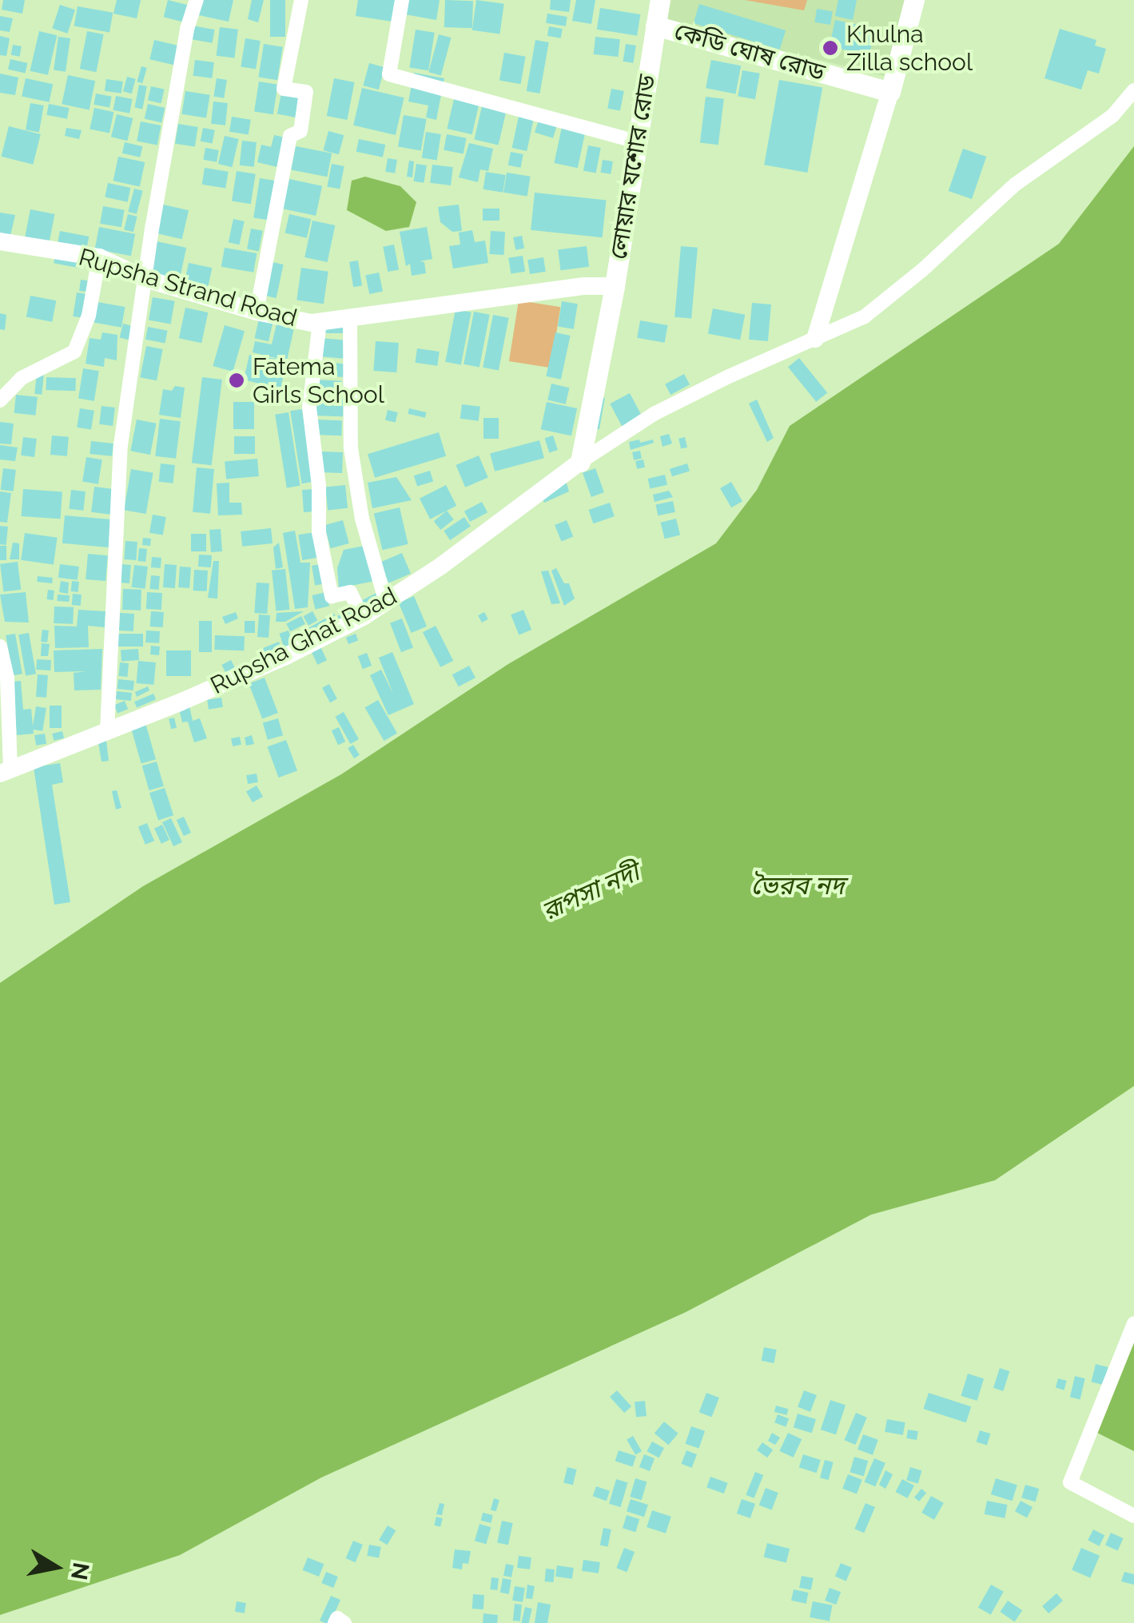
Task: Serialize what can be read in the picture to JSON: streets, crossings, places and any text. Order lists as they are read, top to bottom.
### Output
{
  "streets": {
    "main road": ["কেডি ঘোষ রোড", "লোয়ার যশোর রোড"],
    "street": ["Rupsha Strand Road", "Rupsha Ghat Road"]
  },
  "crossings": [
    ["কেডি ঘোষ রোড", "লোয়ার যশোর রোড"],
    ["লোয়ার যশোর রোড", "Rupsha Strand Road"],
    ["লোয়ার যশোর রোড", "Rupsha Ghat Road"]
  ],
  "water": ["ভৈরব নদ", "রূপসা নদী"],
  "places": ["Khulna Zilla school", "Fatema Girls School"],
  "north": "right"
}
